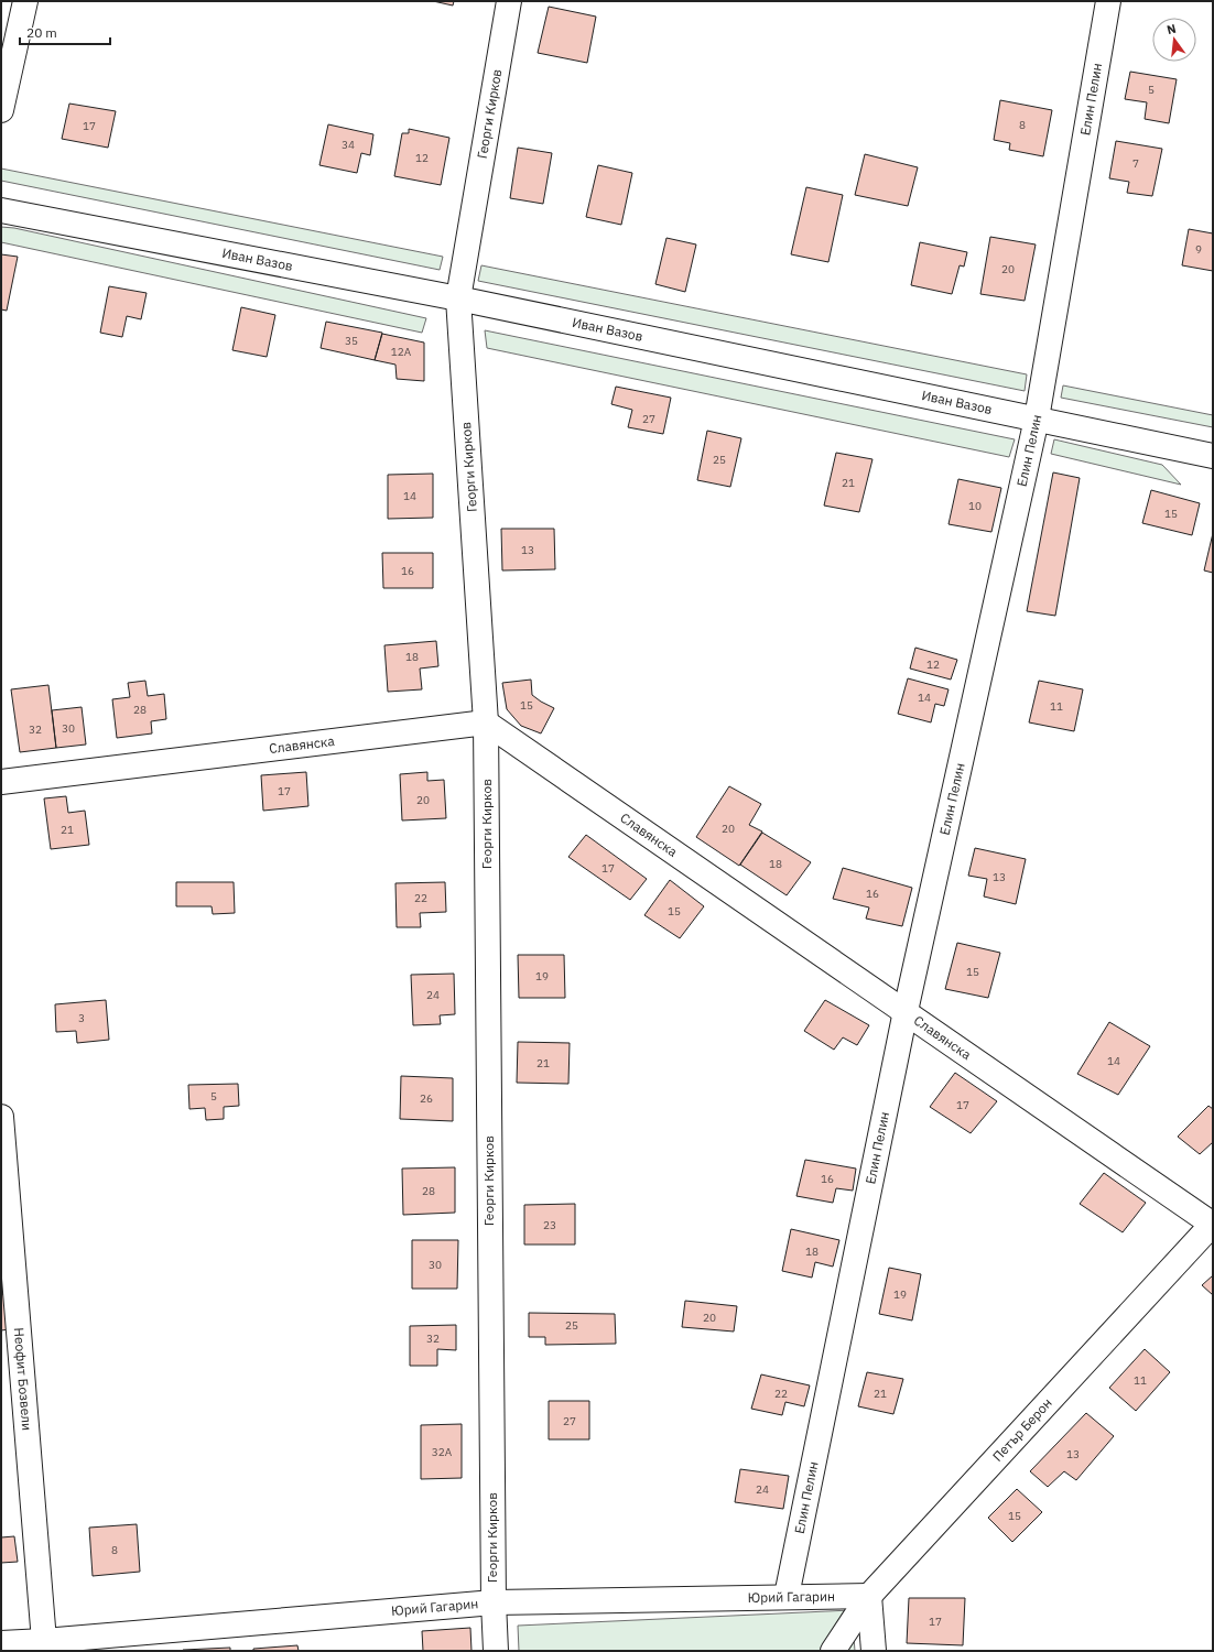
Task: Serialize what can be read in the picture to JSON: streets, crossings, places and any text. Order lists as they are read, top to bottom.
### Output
{
  "streets": {
    "street": [
      "Елин Пелин",
      "Георги Кирков",
      "Иван Вазов",
      "Славянска",
      "Неофит Бозвели",
      "Петър Берон",
      "Юрий Гагарин"
    ]
  },
  "crossings": [
    ["Елин Пелин", "Иван Вазов"],
    ["Елин Пелин", "Славянска"],
    ["Елин Пелин", "Юрий Гагарин"],
    ["Георги Кирков", "Иван Вазов"],
    ["Георги Кирков", "Славянска"],
    ["Георги Кирков", "Юрий Гагарин"],
    ["Славянска", "Петър Берон"],
    ["Неофит Бозвели", "Юрий Гагарин"],
    ["Петър Берон", "Юрий Гагарин"]
  ],
  "house_numbers": [
    "5",
    "8",
    "17",
    "34",
    "12",
    "7",
    "9",
    "20",
    "35",
    "12А",
    "27",
    "25",
    "21",
    "14",
    "10",
    "15",
    "13",
    "16",
    "18",
    "12",
    "14",
    "15",
    "11",
    "28",
    "30",
    "32",
    "17",
    "20",
    "20",
    "21",
    "18",
    "17",
    "13",
    "16",
    "22",
    "15",
    "15",
    "19",
    "24",
    "3",
    "14",
    "21",
    "5",
    "26",
    "17",
    "16",
    "28",
    "23",
    "18",
    "30",
    "19",
    "20",
    "25",
    "32",
    "11",
    "22",
    "21",
    "27",
    "32А",
    "13",
    "24",
    "15",
    "8",
    "17"
  ],
  "scale_bar": "20 m",
  "north": "top"
}
